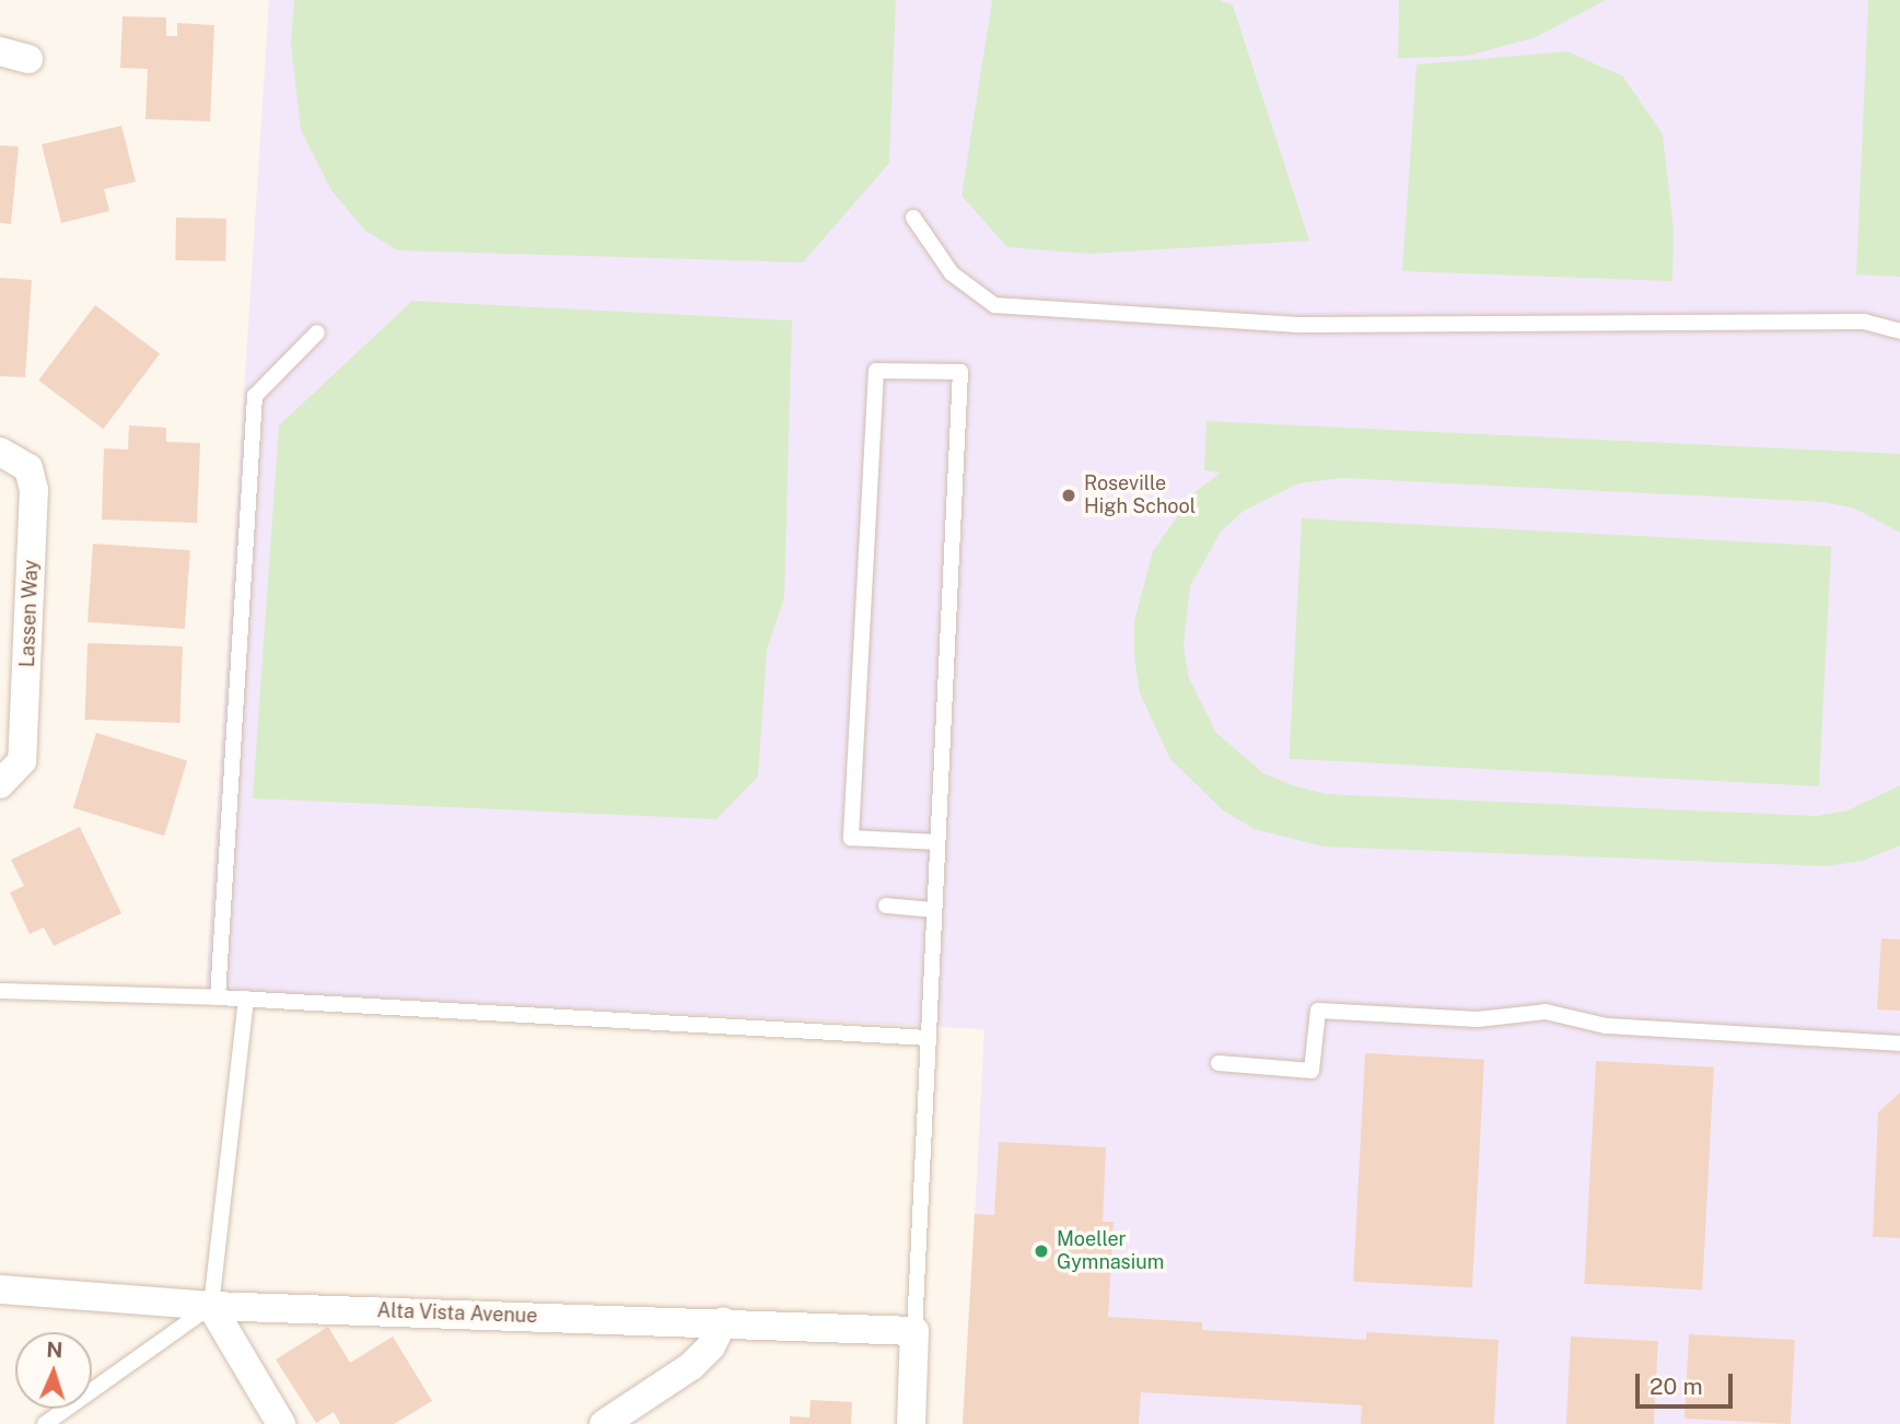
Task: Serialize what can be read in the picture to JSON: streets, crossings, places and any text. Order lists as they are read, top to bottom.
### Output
{
  "streets": {
    "street": ["Lassen Way", "Alta Vista Avenue"]
  },
  "places": ["Roseville High School", "Moeller Gymnasium"],
  "scale_bar": "20 m",
  "north": "top"
}
